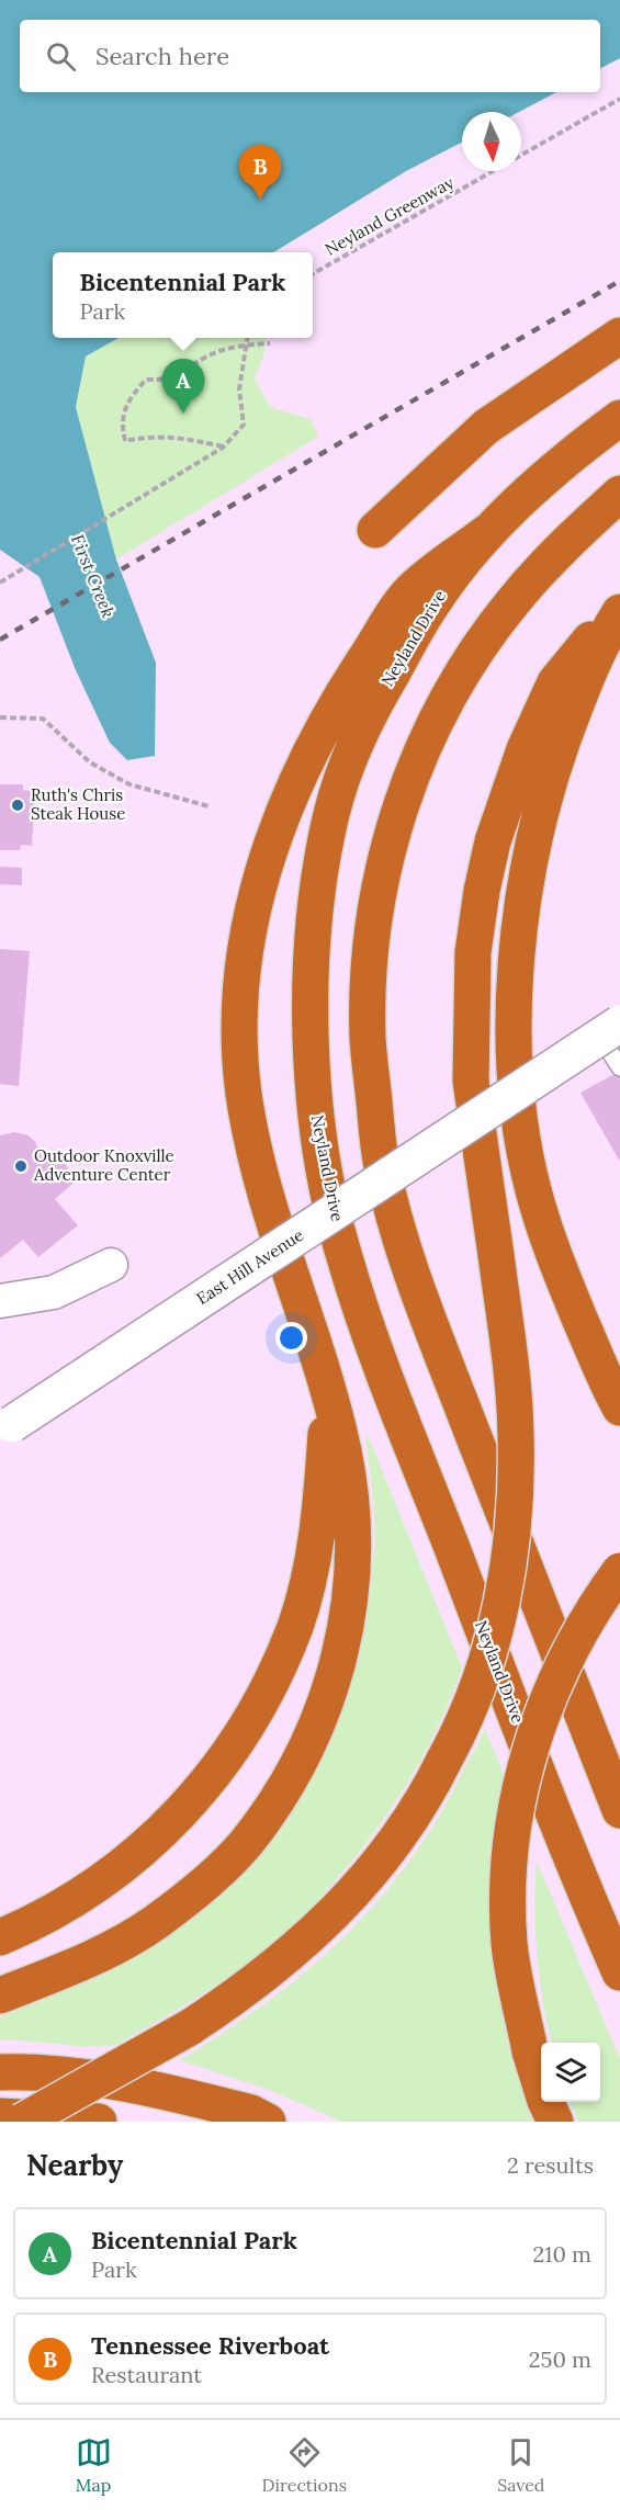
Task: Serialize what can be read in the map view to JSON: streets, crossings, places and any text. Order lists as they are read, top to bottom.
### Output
{
  "streets": {
    "highway": ["Neyland Drive"],
    "main road": ["East Hill Avenue"],
    "path": ["Neyland Greenway"]
  },
  "water": ["First Creek"],
  "places": ["Ruth's Chris Steak House", "Outdoor Knoxville Adventure Center"],
  "north": "bottom",
  "page": {
    "search": "Search here",
    "pins": ["B", "A"],
    "popup": ["Bicentennial Park", "Park"],
    "heading": ["Nearby", "2 results"],
    "list": [
      {
        "mark": "A",
        "name": "Bicentennial Park",
        "note": "Park",
        "value": "210 m"
      },
      {
        "mark": "B",
        "name": "Tennessee Riverboat",
        "note": "Restaurant",
        "value": "250 m"
      }
    ],
    "nav": ["Map", "Directions", "Saved"]
  }
}
